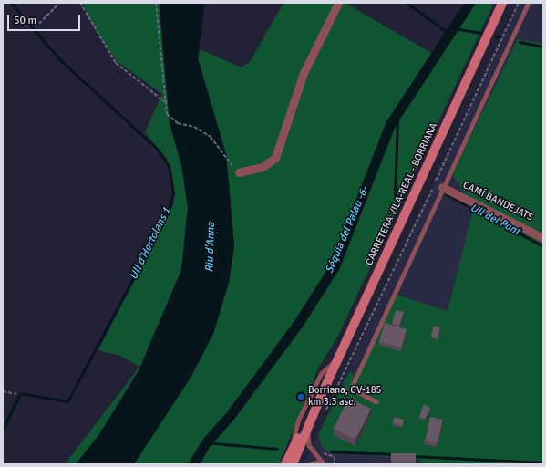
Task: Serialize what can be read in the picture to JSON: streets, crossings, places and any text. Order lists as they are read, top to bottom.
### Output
{
  "streets": {
    "main road": ["CARRETERA VILA-REAL - BORRIANA"],
    "street": ["CAMÍ BANDEJATS"]
  },
  "water": [
    "Ull del Pont",
    "Séquia del Palau -6-",
    "Ull d'Hortolans 1",
    "Riu d'Anna"
  ],
  "places": ["Borriana, CV-185 km 3.3 asc."],
  "scale_bar": "50 m"
}
